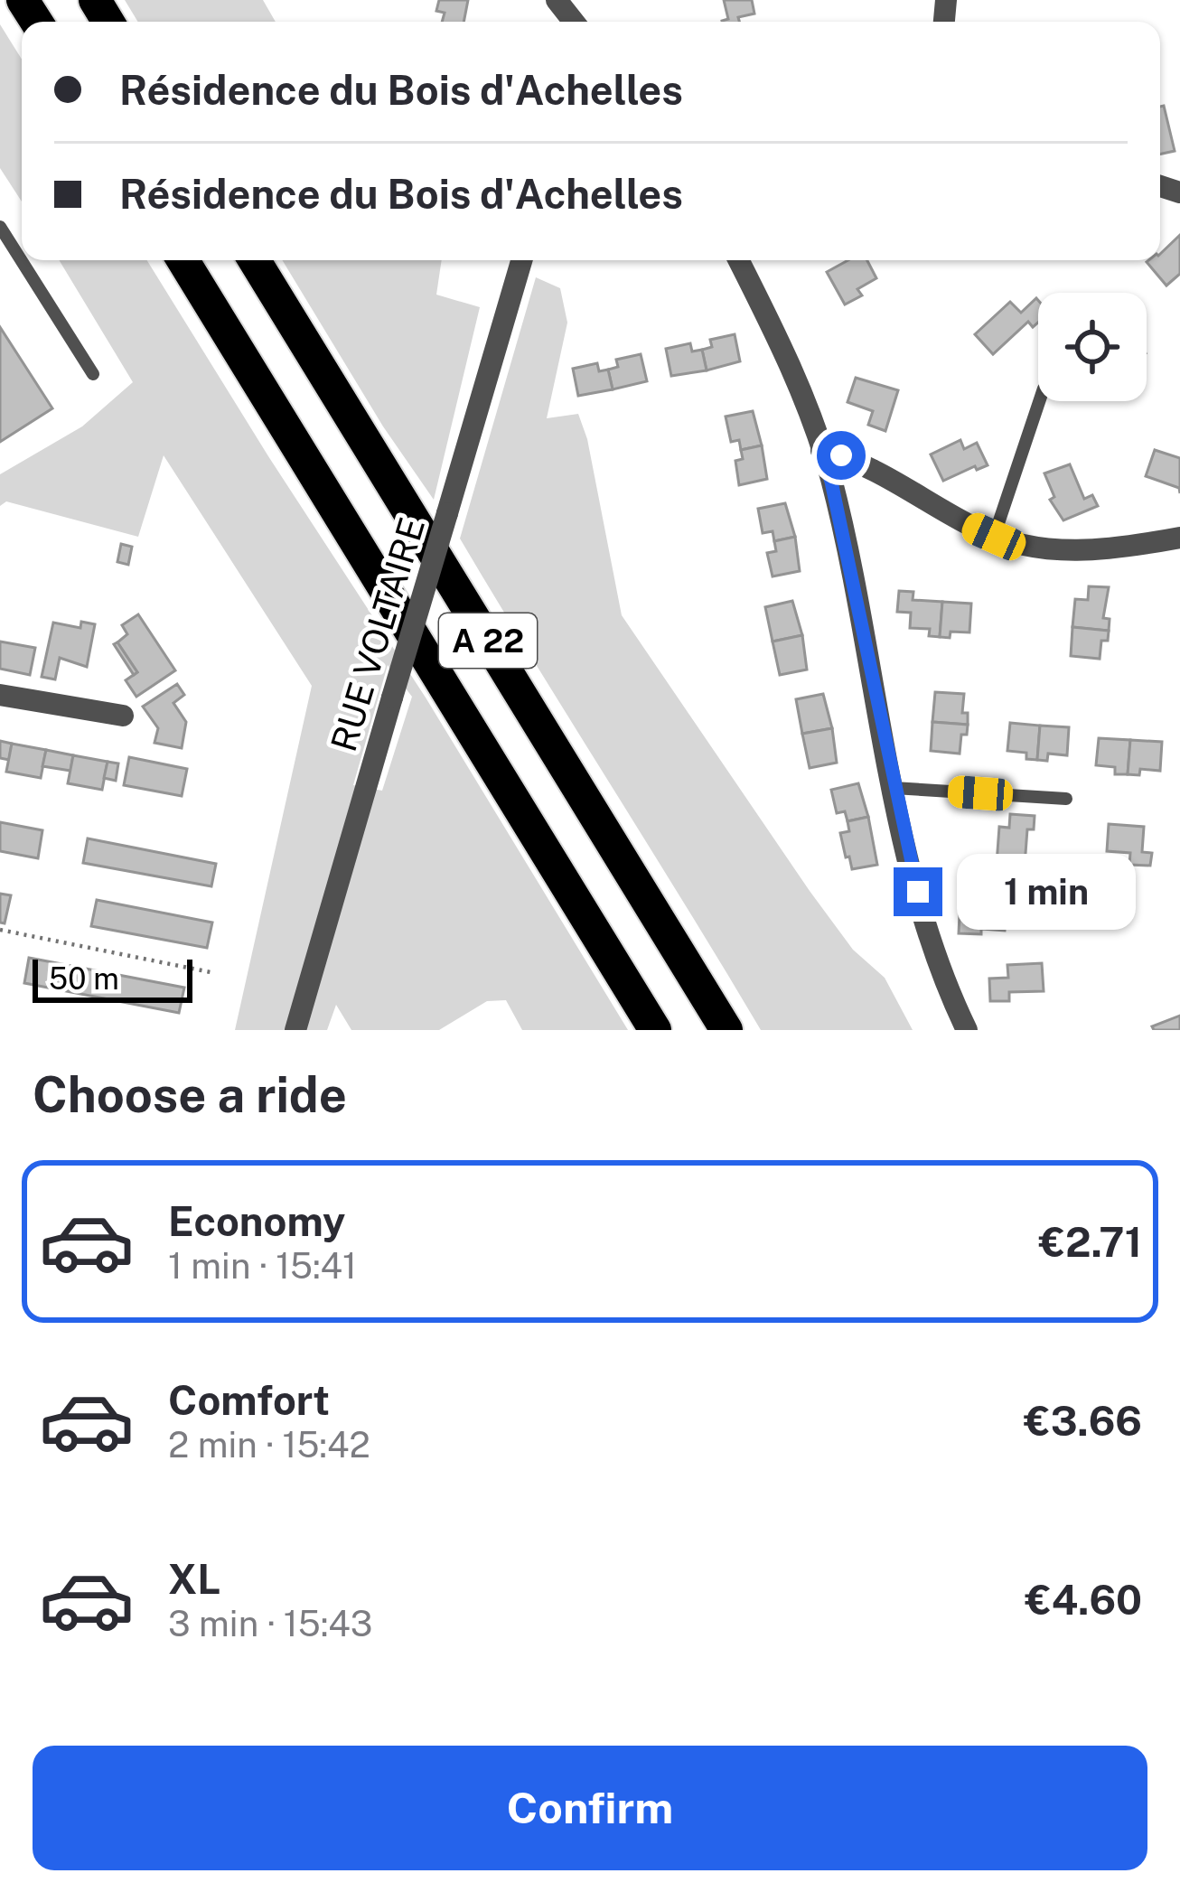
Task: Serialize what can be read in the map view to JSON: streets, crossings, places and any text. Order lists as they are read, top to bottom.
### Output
{
  "streets": {
    "highway": ["A 22"],
    "street": ["RUE VOLTAIRE"]
  },
  "scale_bar": "50 m",
  "page": {
    "banner": ["Résidence du Bois d'Achelles", "Résidence du Bois d'Achelles"],
    "bubble": "1 min",
    "scale": "50 m",
    "heading": "Choose a ride",
    "list": [
      {
        "name": "Economy",
        "note": "1 min · 15:41",
        "value": "€2.71"
      },
      {
        "name": "Comfort",
        "note": "2 min · 15:42",
        "value": "€3.66"
      },
      {
        "name": "XL",
        "note": "3 min · 15:43",
        "value": "€4.60"
      }
    ],
    "buttons": "Confirm"
  }
}
